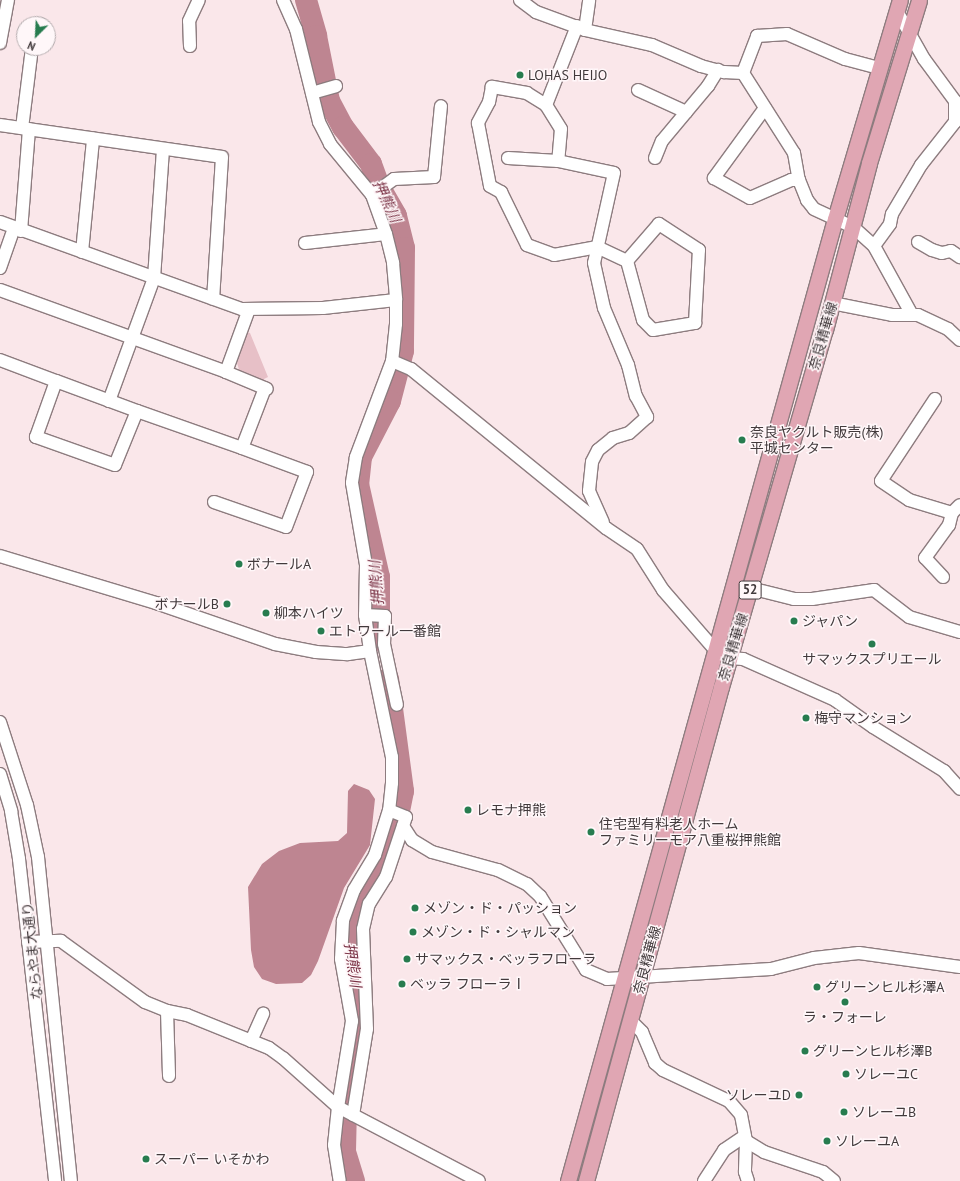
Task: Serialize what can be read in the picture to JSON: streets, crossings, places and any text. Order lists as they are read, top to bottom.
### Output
{
  "streets": {
    "main road": ["奈良精華線", "52"],
    "street": ["ならやま大通り"]
  },
  "water": ["押熊川"],
  "places": [
    "LOHAS HEIJO",
    "奈良ヤクルト販売(株) 平城センター",
    "ボナールA",
    "ボナールB",
    "柳本ハイツ",
    "ジャパン",
    "エトワール一番館",
    "サマックスプリエール",
    "梅守マンション",
    "レモナ押熊",
    "住宅型有料老人ホーム ファミリーモア八重桜押熊館",
    "メゾン・ド・パッション",
    "メゾン・ド・シャルマン",
    "サマックス・ベッラフローラ",
    "ベッラ フローラⅠ",
    "グリーンヒル杉澤A",
    "ラ・フォーレ",
    "グリーンヒル杉澤B",
    "ソレーユC",
    "ソレーユD",
    "ソレーユB",
    "ソレーユA",
    "スーパー いそかわ"
  ],
  "north": "bottom left"
}
